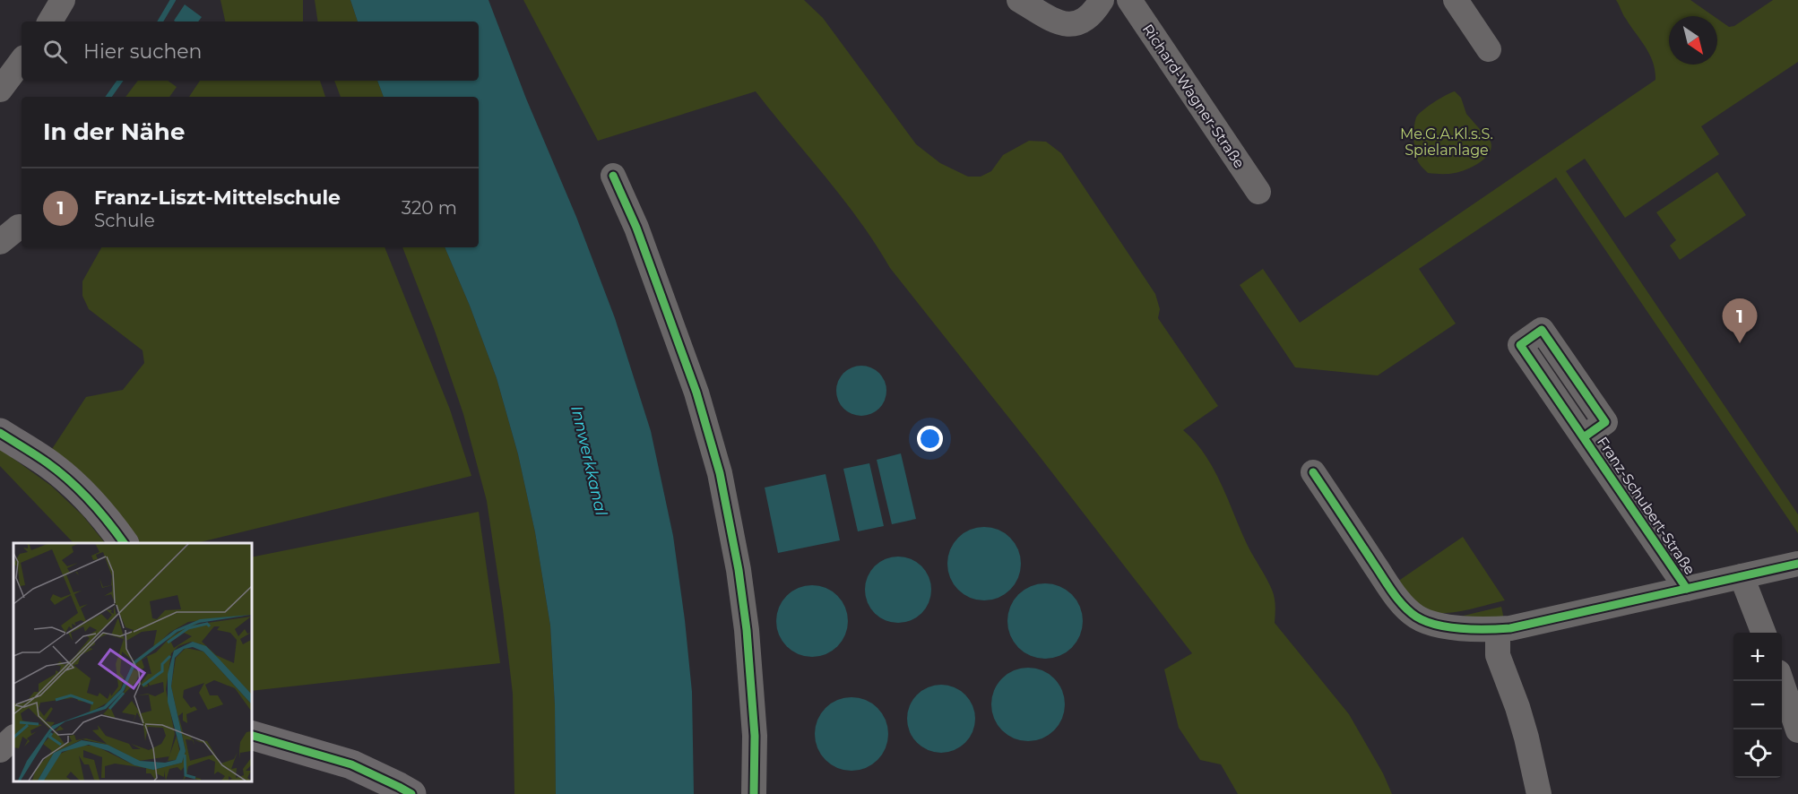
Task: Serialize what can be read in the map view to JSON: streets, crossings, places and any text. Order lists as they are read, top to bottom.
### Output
{
  "streets": {
    "street": ["Richard-Wagner-Straße", "Franz-Schubert-Straße"]
  },
  "water": ["Innwerkkanal"],
  "parks": ["Me.G.A.Kl.s.S. Spielanlage"],
  "north": "bottom right",
  "page": {
    "search": "Hier suchen",
    "heading": "In der Nähe",
    "list": [
      {
        "mark": "1",
        "name": "Franz-Liszt-Mittelschule",
        "note": "Schule",
        "value": "320 m"
      }
    ],
    "pins": "1",
    "map_buttons": ["+", "−"]
  }
}
